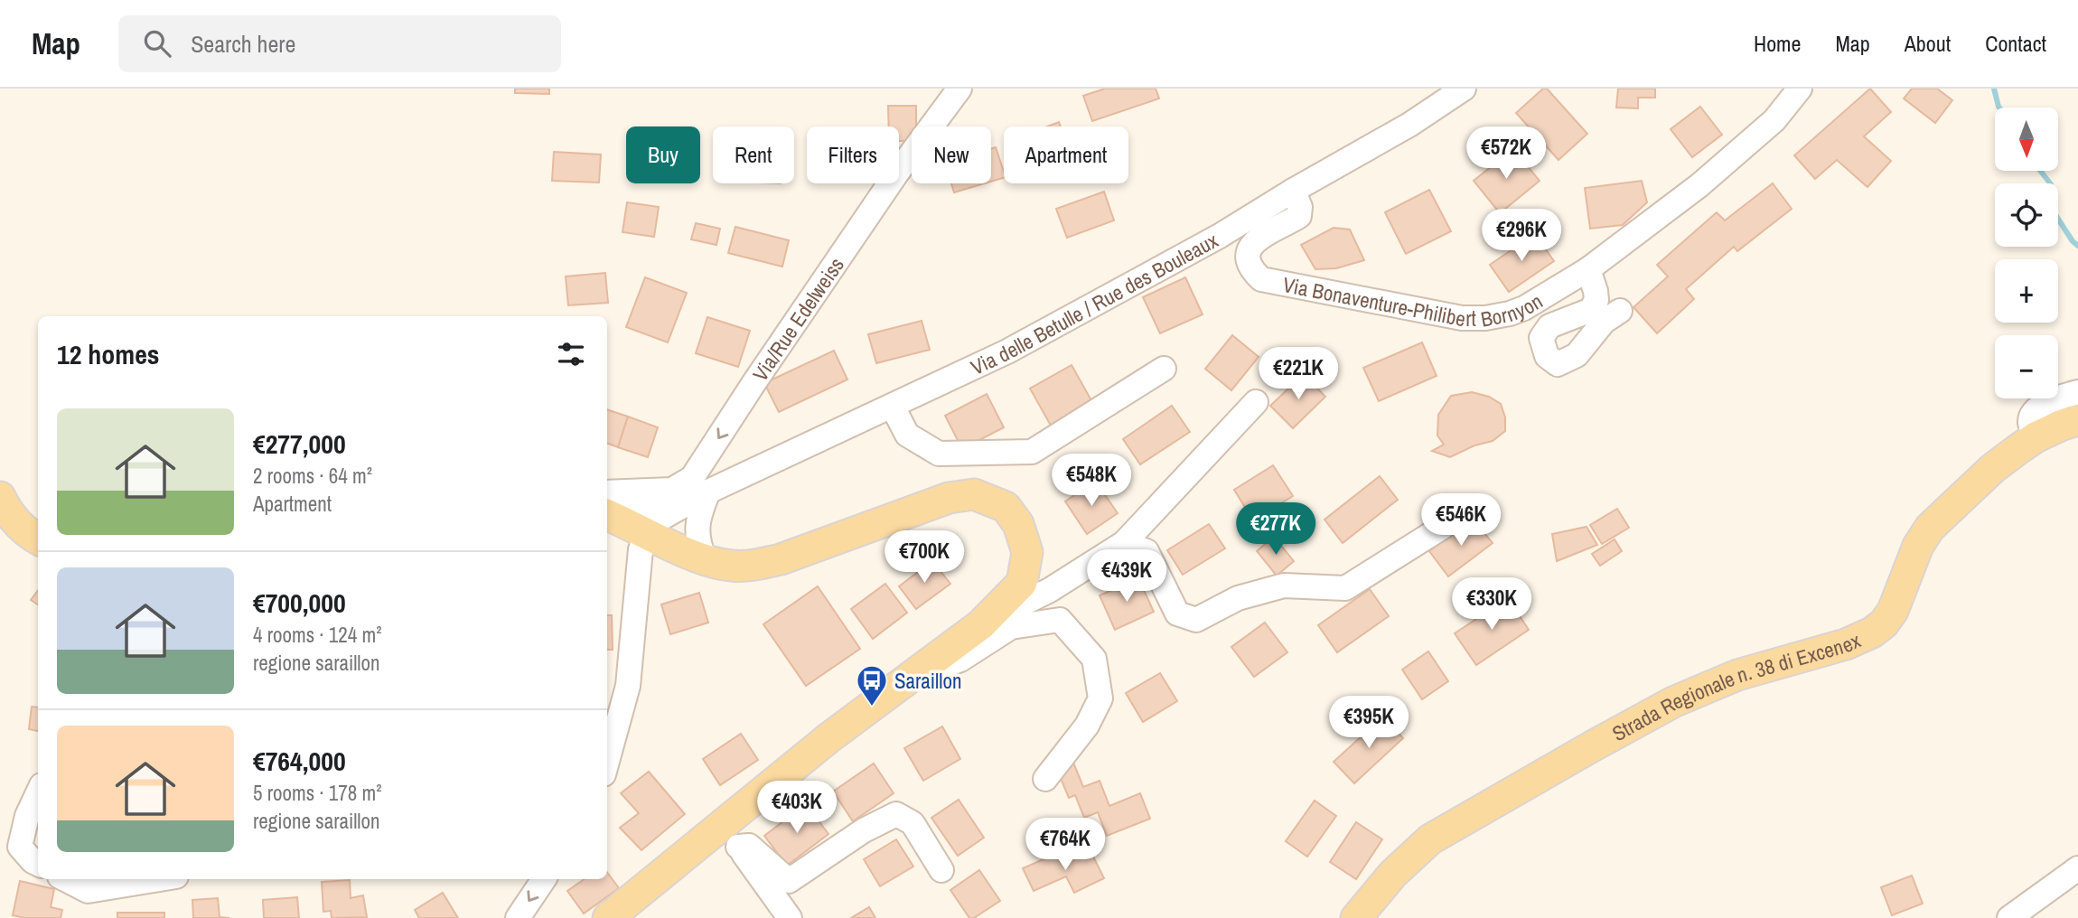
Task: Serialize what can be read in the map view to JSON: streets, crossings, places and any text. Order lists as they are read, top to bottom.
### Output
{
  "streets": {
    "main road": ["Strada Regionale n. 38 di Excenex"],
    "street": ["Via Bonaventure-Philibert Bornyon", "Via delle Betulle / Rue des Bouleaux", "Via/Rue Edelweiss"]
  },
  "crossings": [
    ["Via Bonaventure-Philibert Bornyon", "Via delle Betulle / Rue des Bouleaux"]
  ],
  "one_way": ["Via/Rue Edelweiss"],
  "places": {
    "bus stop": ["Saraillon"]
  },
  "north": "bottom",
  "page": {
    "header": "Map",
    "search": "Search here",
    "nav": [
      "Home",
      "Map",
      "About",
      "Contact"
    ],
    "map_buttons": ["+", "−"],
    "price": [
      "€572K",
      "€296K",
      "€221K",
      "€548K",
      "€546K",
      "€277K",
      "€700K",
      "€439K",
      "€330K",
      "€395K",
      "€403K",
      "€764K"
    ],
    "chip": [
      "Buy",
      "Rent",
      "Filters",
      "New",
      "Apartment"
    ],
    "heading": "12 homes",
    "list": [
      {
        "name": "€277,000",
        "note": "2 rooms · 64 m² · Apartment"
      },
      {
        "name": "€700,000",
        "note": "4 rooms · 124 m² · regione saraillon"
      },
      {
        "name": "€764,000",
        "note": "5 rooms · 178 m² · regione saraillon"
      }
    ]
  }
}
